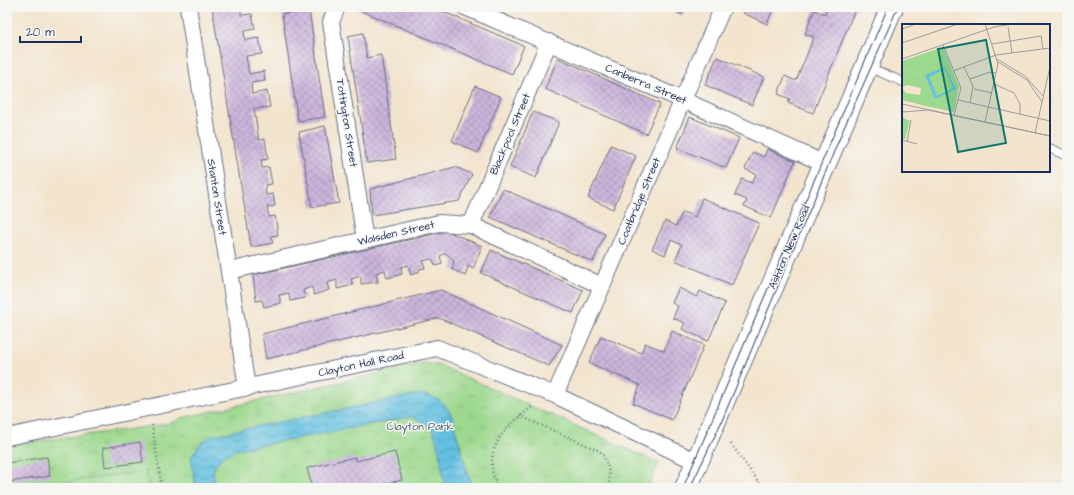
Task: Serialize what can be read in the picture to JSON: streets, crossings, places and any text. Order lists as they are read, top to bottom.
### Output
{
  "streets": {
    "main road": ["Ashton New Road"],
    "street": [
      "Canberra Street",
      "Tottington Street",
      "Blackpool Street",
      "Stanton Street",
      "Coatbridge Street",
      "Walsden Street",
      "Clayton Hall Road"
    ]
  },
  "crossings": [
    ["Canberra Street", "Blackpool Street"],
    ["Canberra Street", "Coatbridge Street"],
    ["Canberra Street", "Ashton New Road"],
    ["Tottington Street", "Walsden Street"],
    ["Blackpool Street", "Walsden Street"],
    ["Stanton Street", "Walsden Street"],
    ["Stanton Street", "Clayton Hall Road"],
    ["Coatbridge Street", "Walsden Street"],
    ["Coatbridge Street", "Clayton Hall Road"],
    ["Ashton New Road", "Clayton Hall Road"]
  ],
  "parks": ["Clayton Park"],
  "scale_bar": "20 m"
}
